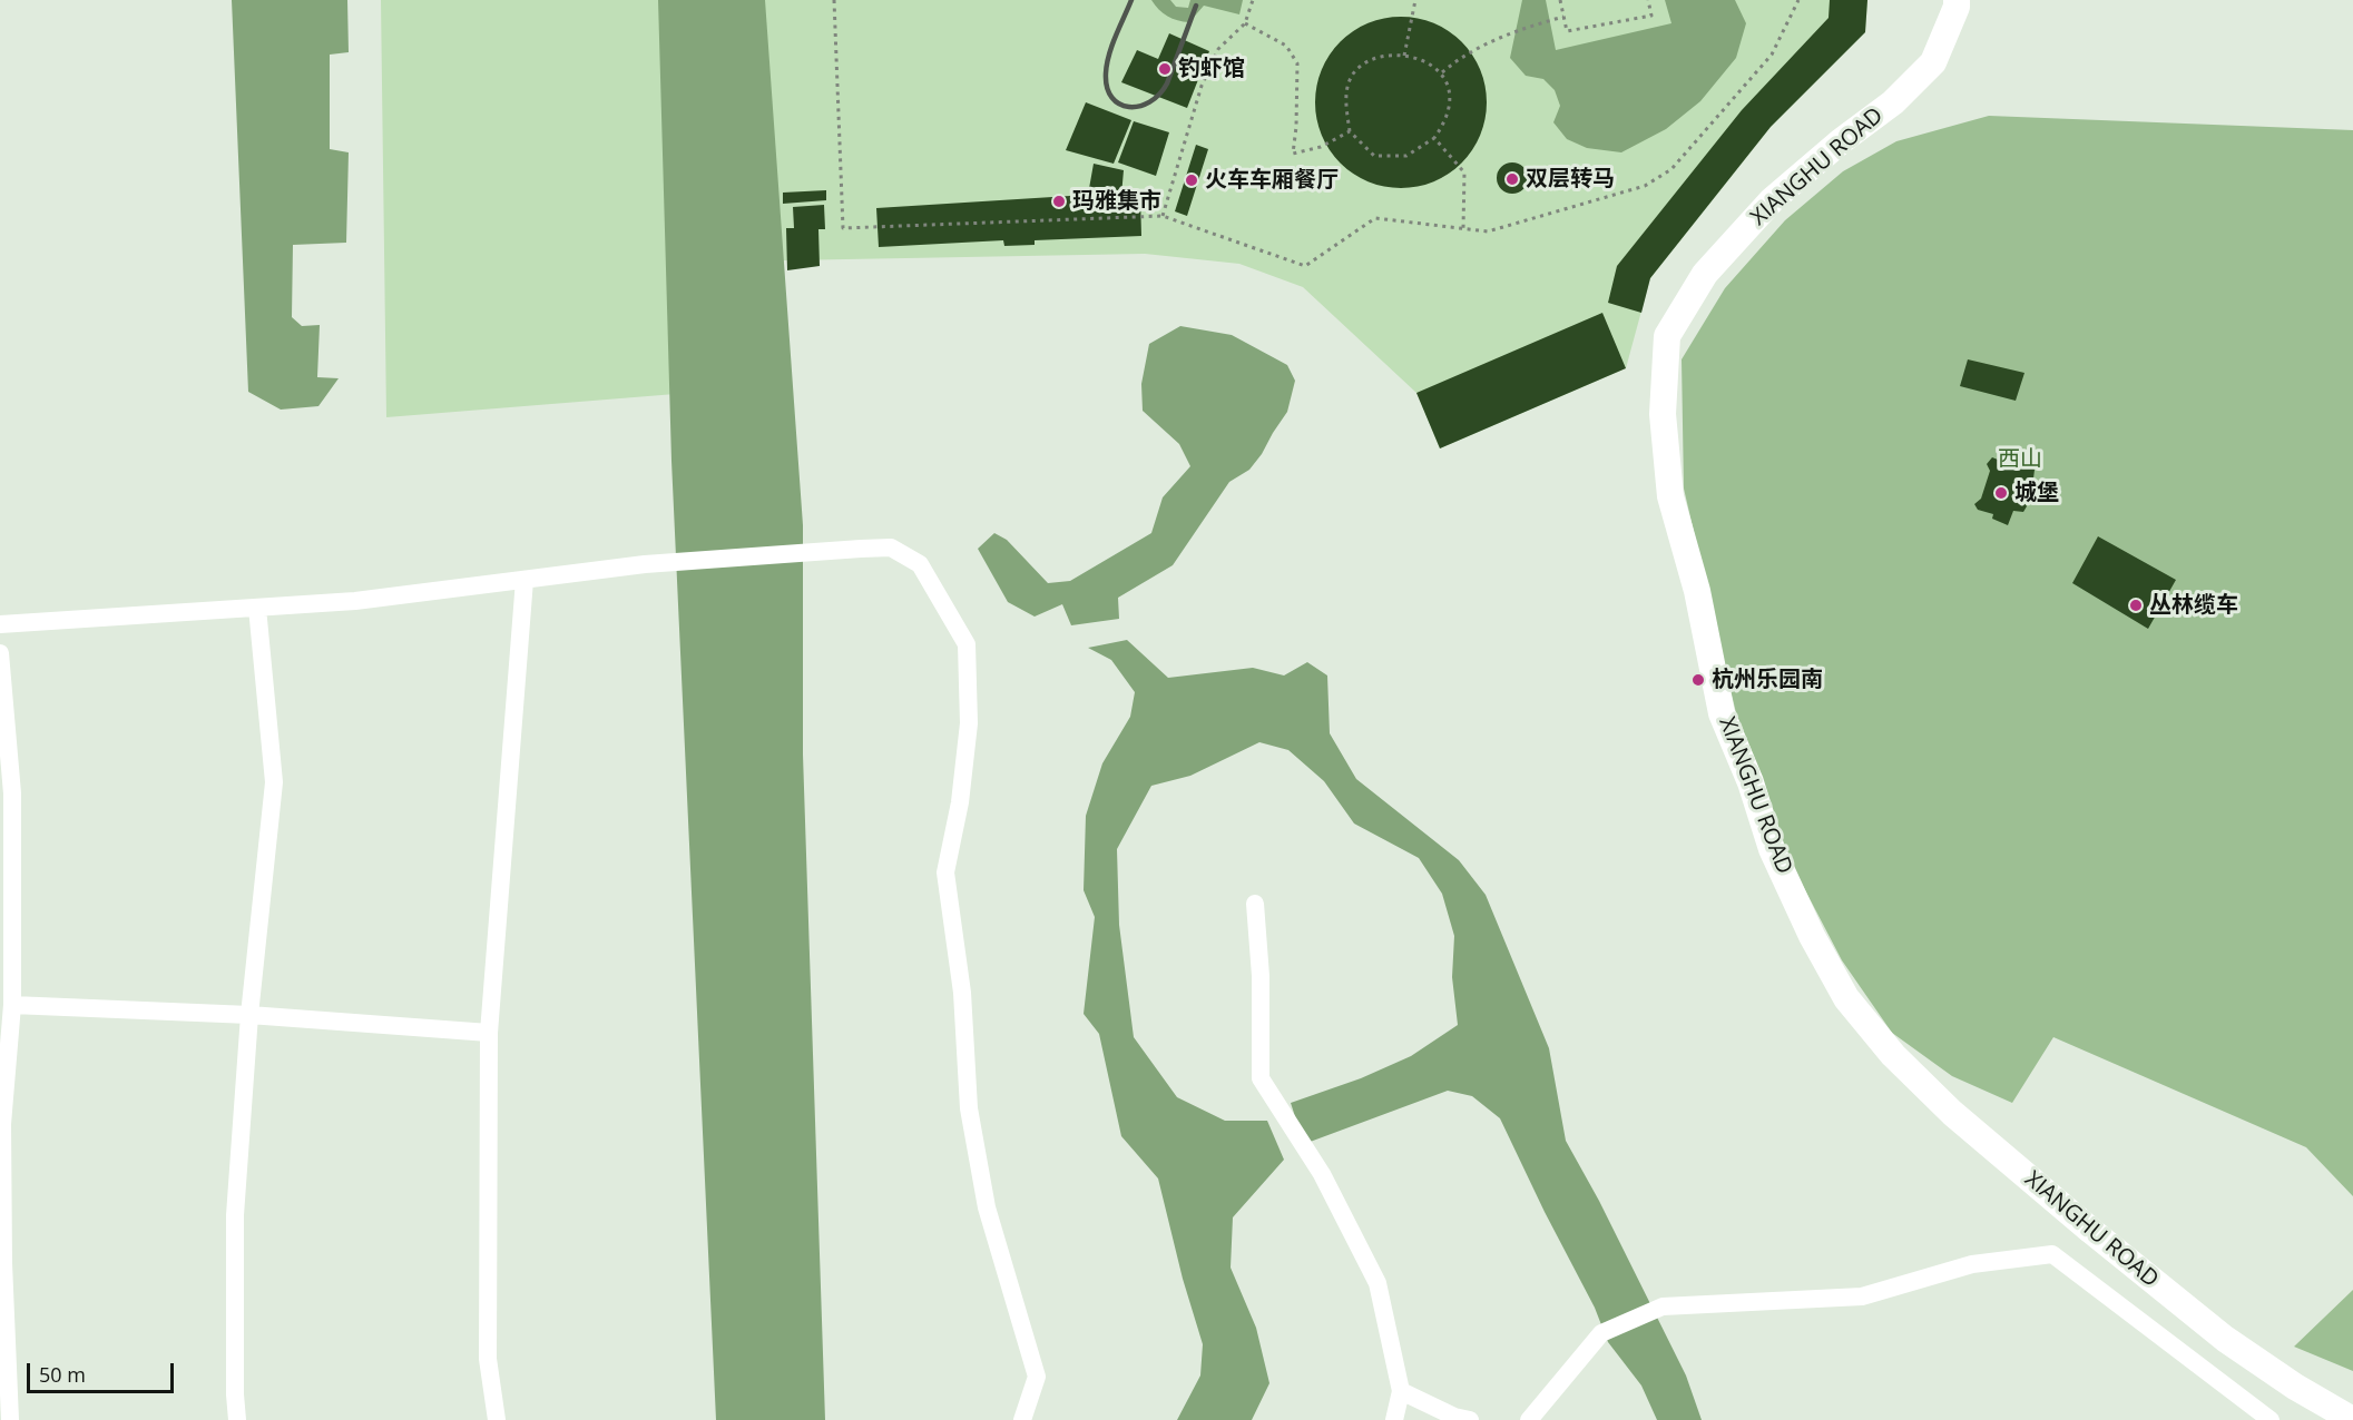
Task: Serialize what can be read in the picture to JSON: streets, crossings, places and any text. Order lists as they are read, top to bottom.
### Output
{
  "streets": {
    "main road": ["XIANGHU ROAD"]
  },
  "parks": ["西山"],
  "places": [
    "钓虾馆",
    "双层转马",
    "火车车厢餐厅",
    "玛雅集市",
    "城堡",
    "丛林缆车",
    "杭州乐园南"
  ],
  "scale_bar": "50 m"
}
